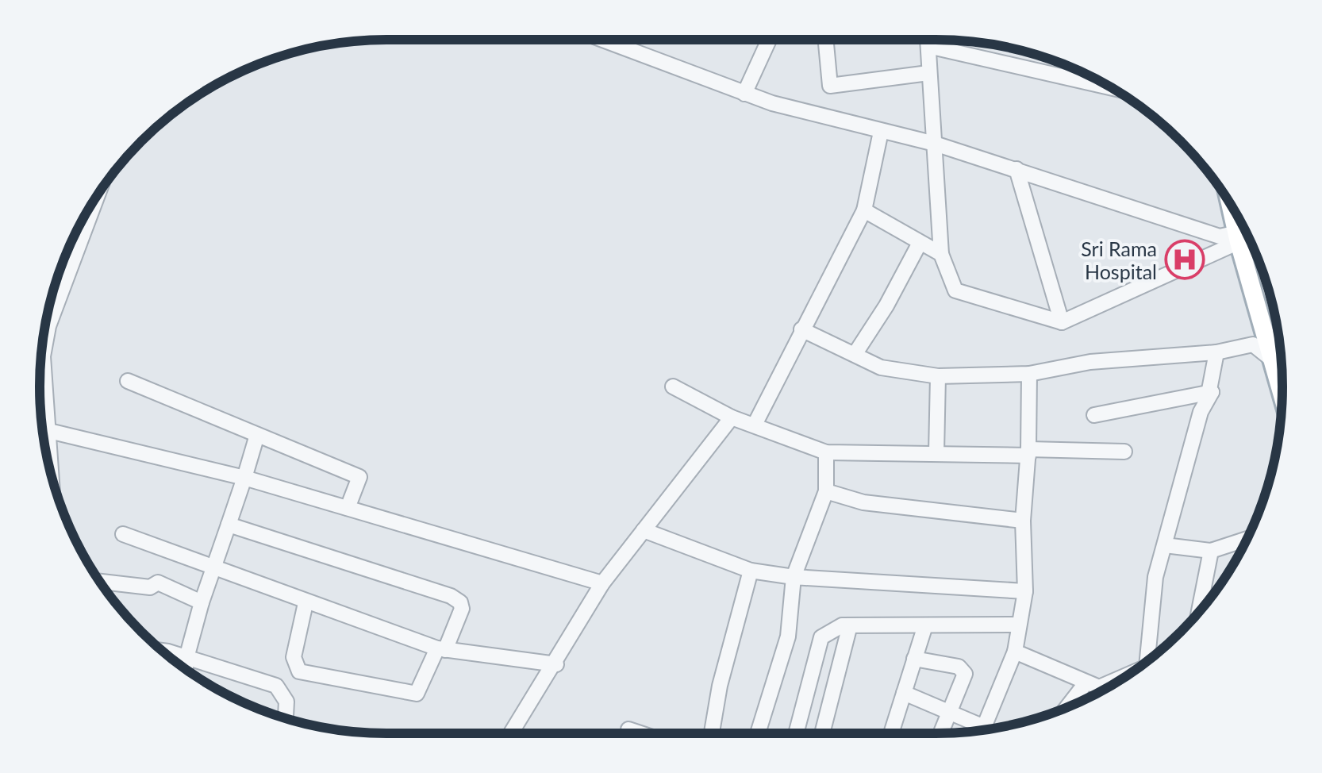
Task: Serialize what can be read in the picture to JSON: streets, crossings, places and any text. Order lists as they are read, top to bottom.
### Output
{
  "places": {
    "hospital": ["Sri Rama Hospital"]
  }
}
